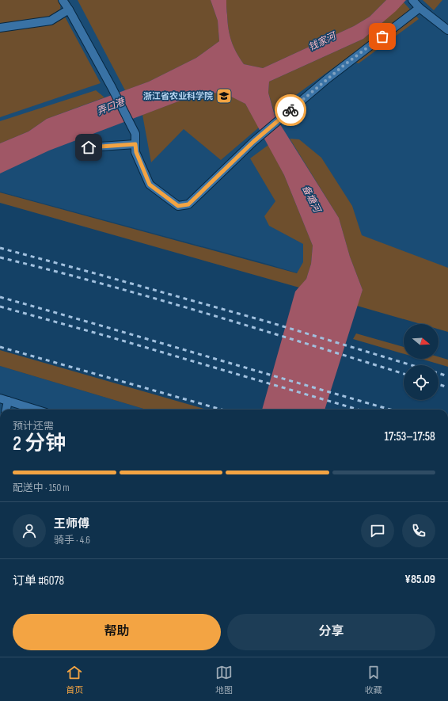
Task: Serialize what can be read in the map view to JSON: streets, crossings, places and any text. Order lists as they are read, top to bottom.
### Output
{
  "water": ["钱家河", "弄口港", "备塘河"],
  "places": {
    "school or university": ["浙江省农业科学院"]
  },
  "north": "right",
  "page": {
    "heading": ["2 分钟", "预计还需", "17:53–17:58"],
    "panel": [
      "王师傅",
      "骑手 · 4.6",
      "订单 #6078",
      "¥85.09"
    ],
    "bar": "配送中 · 150 m",
    "buttons": ["帮助", "分享"],
    "tabs": ["首页", "地图", "收藏"]
  }
}
